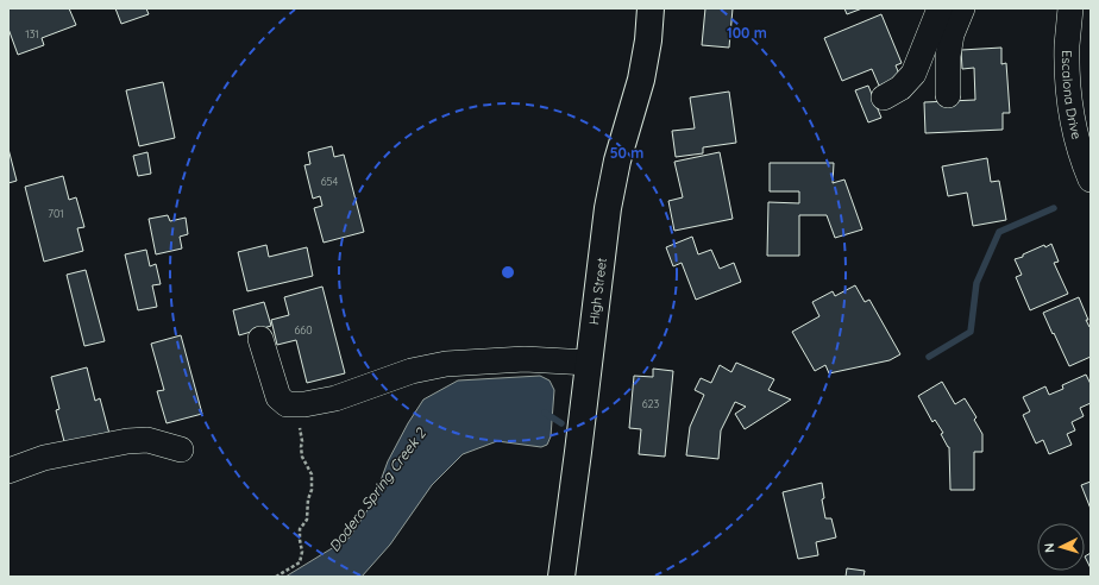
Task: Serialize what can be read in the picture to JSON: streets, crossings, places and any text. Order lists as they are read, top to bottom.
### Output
{
  "streets": {
    "main road": ["High Street"],
    "street": ["Escalona Drive"]
  },
  "water": ["Dodero Spring Creek 2"],
  "house_numbers": [
    "131",
    "654",
    "701",
    "660",
    "623"
  ],
  "north": "left",
  "rings": ["100 m", "50 m"]
}
